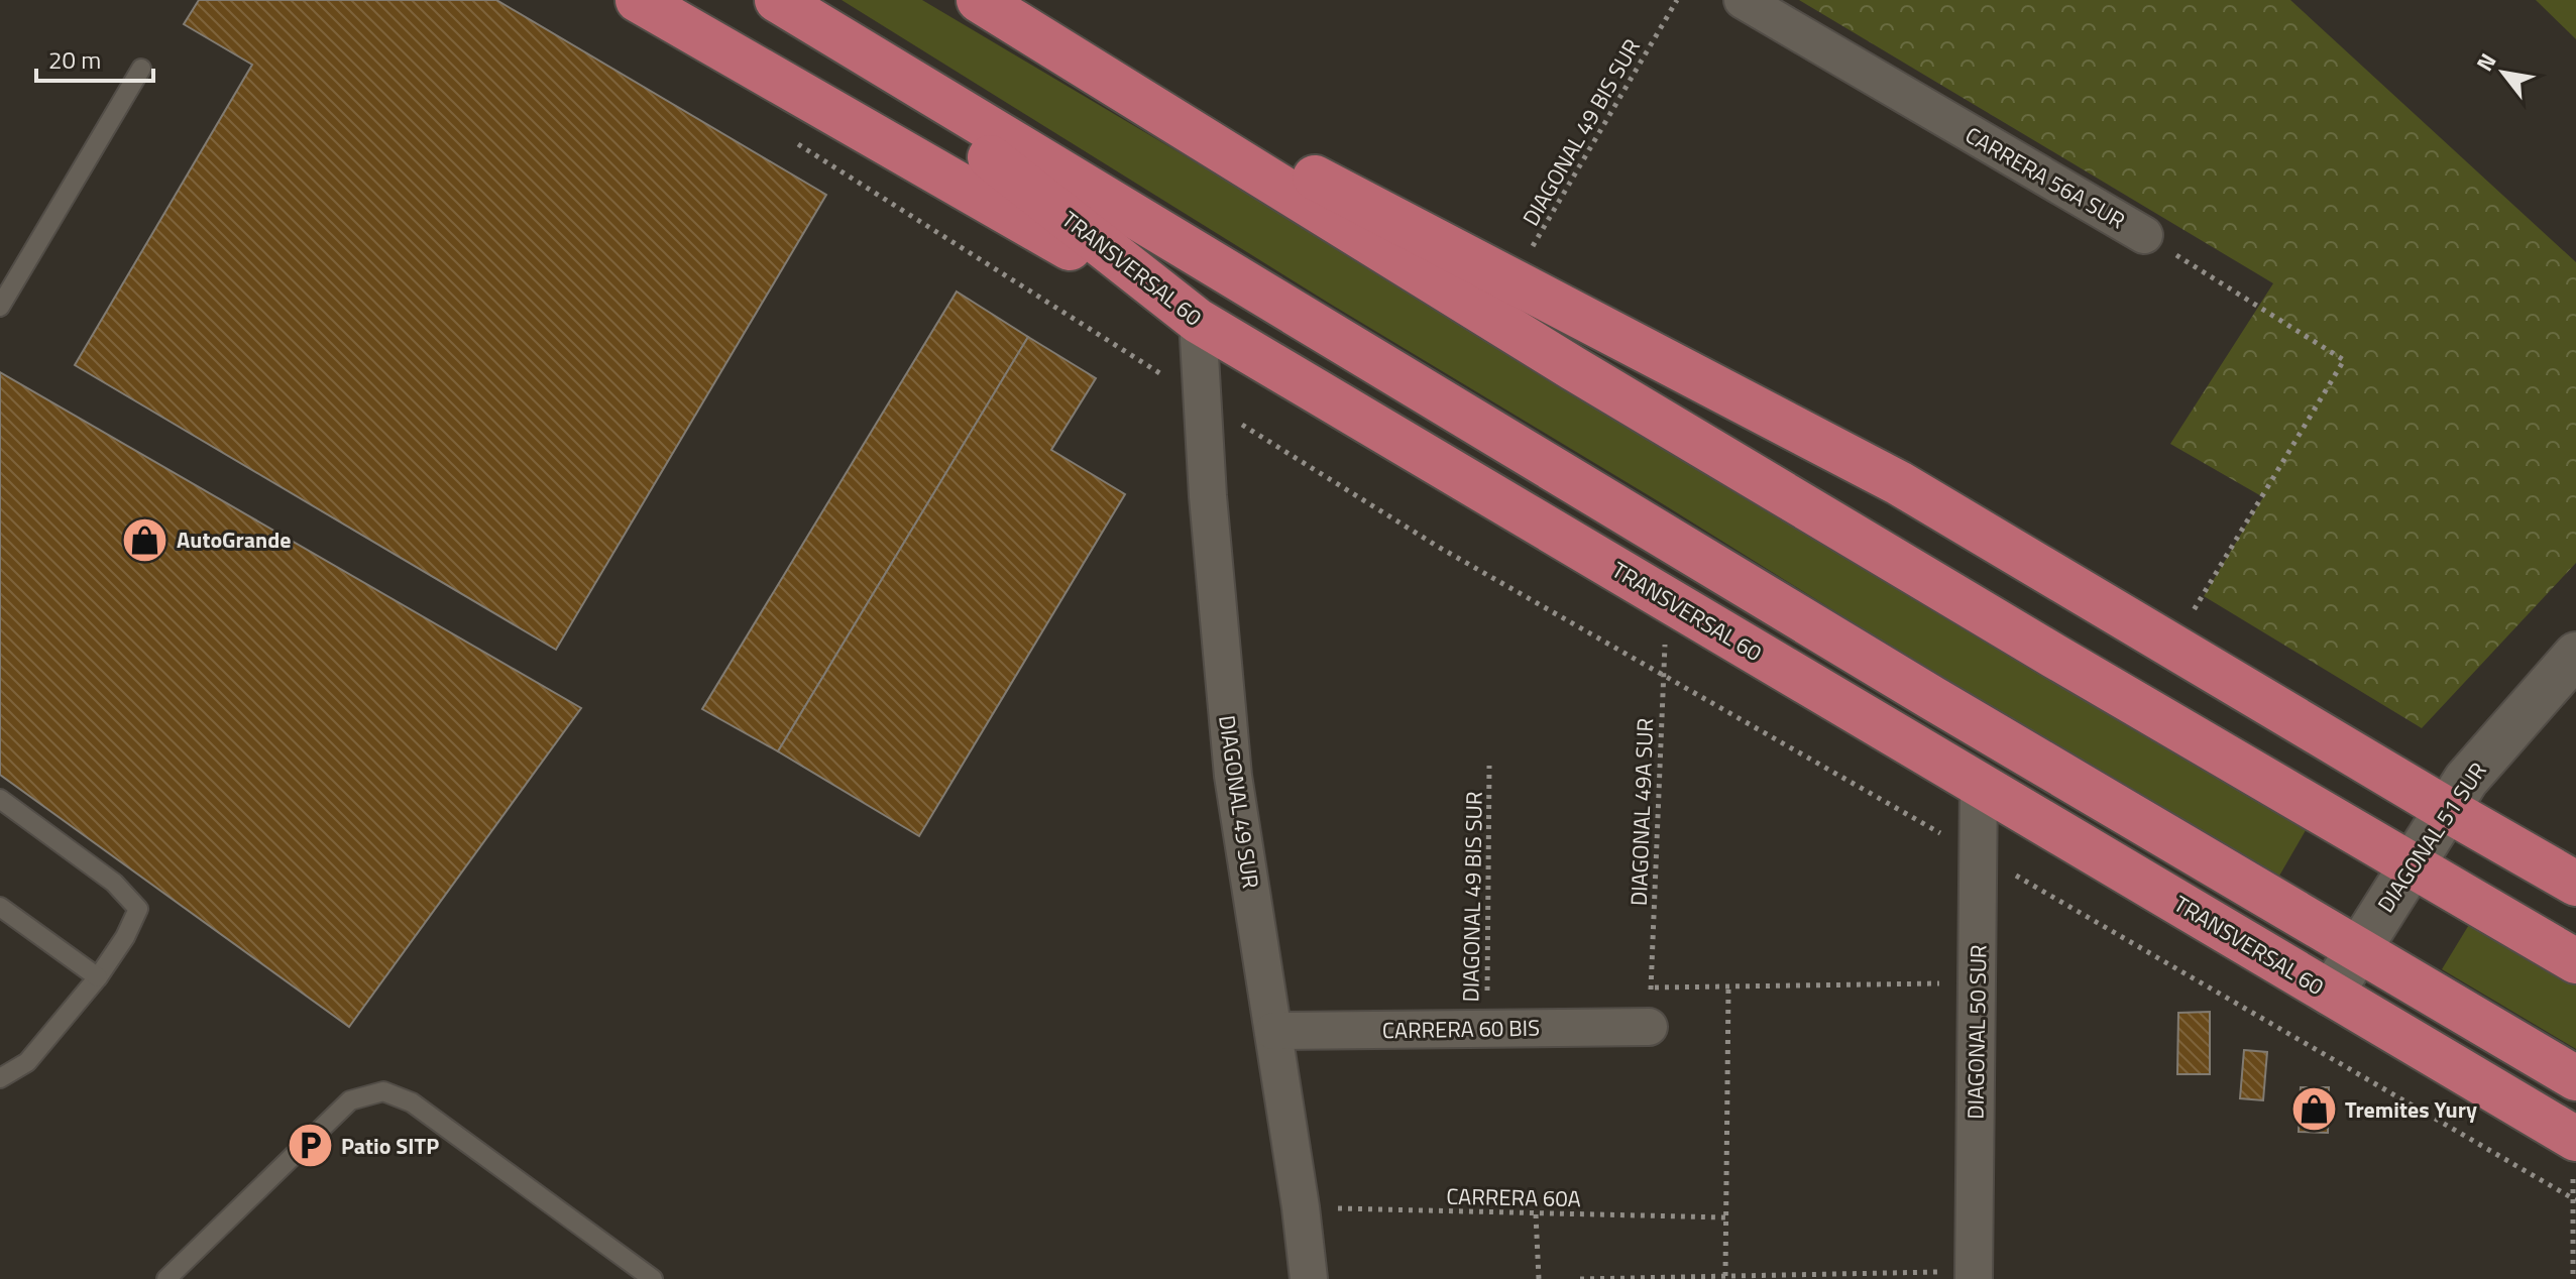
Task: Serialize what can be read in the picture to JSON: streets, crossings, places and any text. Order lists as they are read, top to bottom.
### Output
{
  "streets": {
    "highway": ["TRANSVERSAL 60"],
    "street": [
      "CARRERA 56A SUR",
      "DIAGONAL 49 SUR",
      "DIAGONAL 51 SUR",
      "CARRERA 60 BIS",
      "DIAGONAL 50 SUR"
    ],
    "path": ["DIAGONAL 49 BIS SUR", "DIAGONAL 49A SUR", "CARRERA 60A"]
  },
  "crossings": [
    ["DIAGONAL 49 BIS SUR", "CARRERA 60 BIS"],
    ["TRANSVERSAL 60", "DIAGONAL 49 SUR"],
    ["TRANSVERSAL 60", "DIAGONAL 49A SUR"],
    ["TRANSVERSAL 60", "DIAGONAL 51 SUR"],
    ["TRANSVERSAL 60", "DIAGONAL 50 SUR"],
    ["DIAGONAL 49 SUR", "CARRERA 60 BIS"],
    ["DIAGONAL 49 SUR", "CARRERA 60A"],
    ["DIAGONAL 49A SUR", "CARRERA 60 BIS"]
  ],
  "places": {
    "shop": ["AutoGrande", "Tremites Yury"],
    "parking": ["Patio SITP"]
  },
  "scale_bar": "20 m",
  "north": "top left"
}
